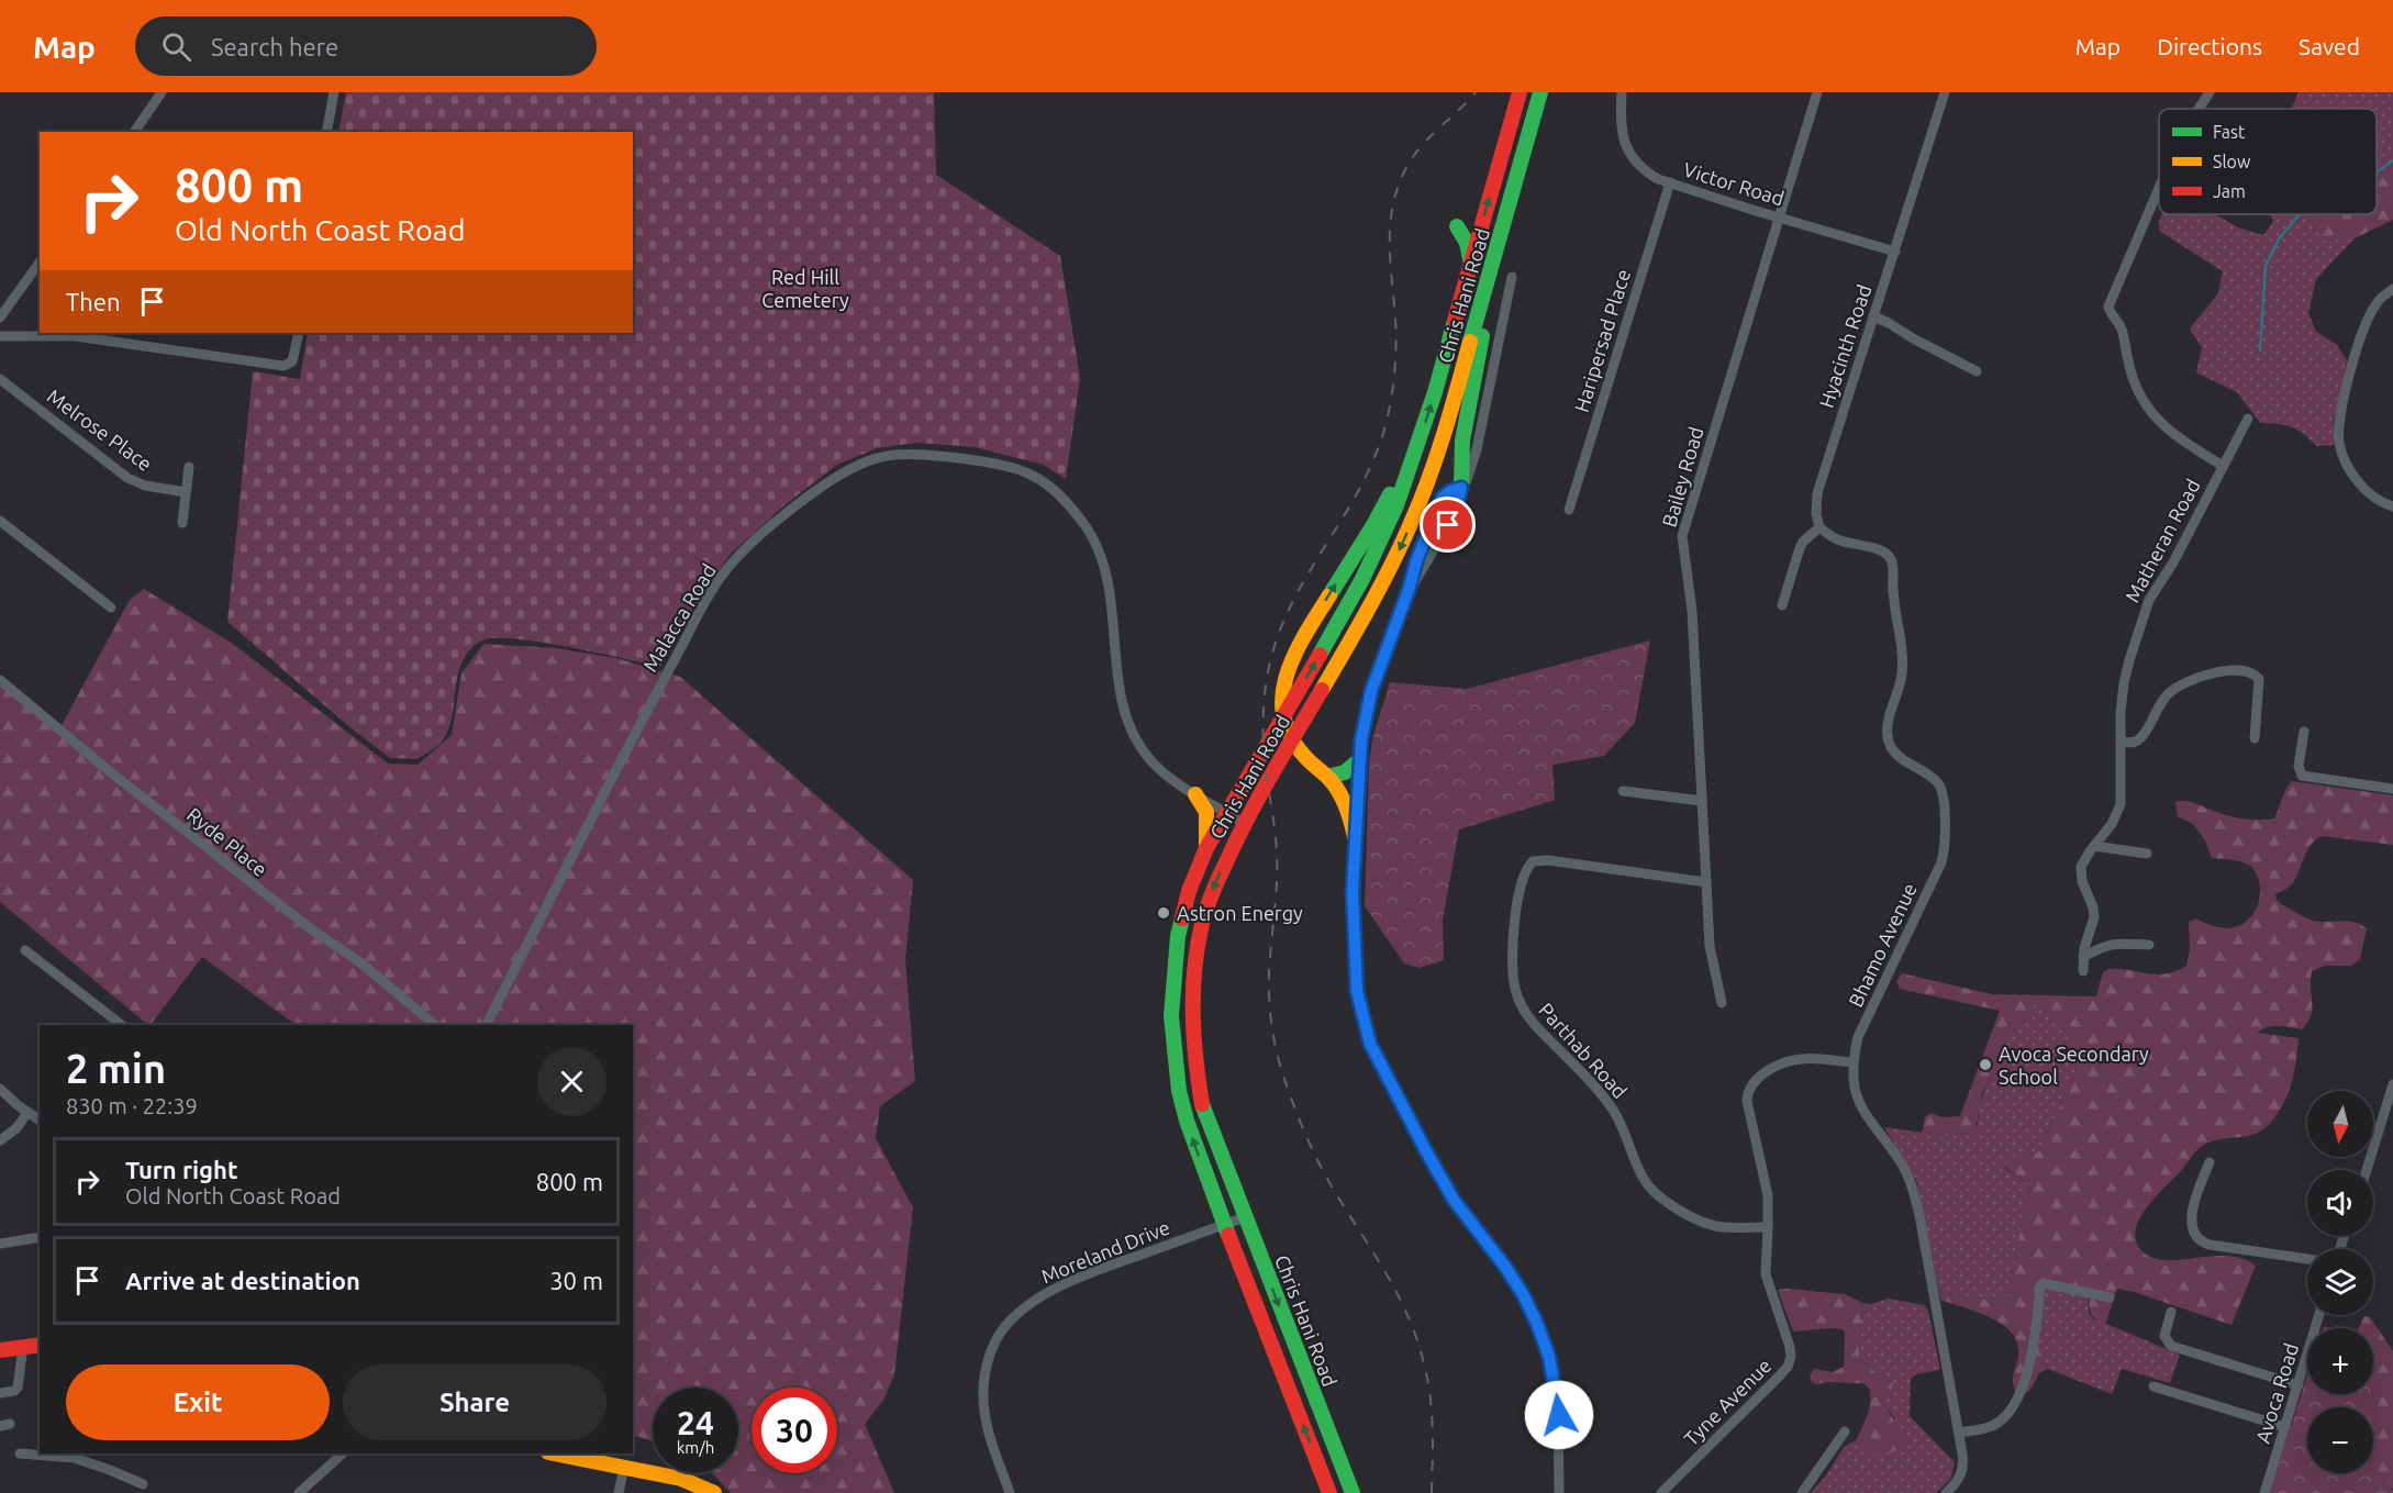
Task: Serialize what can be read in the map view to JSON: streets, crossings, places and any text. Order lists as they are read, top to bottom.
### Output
{
  "streets": {
    "main road": ["Chris Hani Road"],
    "street": [
      "Victor Road",
      "Haripersad Place",
      "Hyacinth Road",
      "Melrose Place",
      "Bailey Road",
      "Matheran Road",
      "Malacca Road",
      "Ryde Place",
      "Bhamo Avenue",
      "Parthab Road",
      "Moreland Drive",
      "Avoca Road",
      "Tyne Avenue"
    ]
  },
  "crossings": [
    ["Victor Road", "Haripersad Place"],
    ["Victor Road", "Hyacinth Road"],
    ["Victor Road", "Bailey Road"],
    ["Chris Hani Road", "Malacca Road"],
    ["Chris Hani Road", "Moreland Drive"],
    ["Hyacinth Road", "Bhamo Avenue"],
    ["Bailey Road", "Parthab Road"],
    ["Bhamo Avenue", "Tyne Avenue"],
    ["Parthab Road", "Tyne Avenue"]
  ],
  "parks": ["Red Hill Cemetery"],
  "places": ["Astron Energy", "Avoca Secondary School"],
  "legend": ["Fast", "Slow", "Jam"],
  "north": "bottom",
  "page": {
    "header": "Map",
    "search": "Search here",
    "nav": ["Map", "Directions", "Saved"],
    "turn": ["800 m", "Old North Coast Road"],
    "then": "Then",
    "heading": ["2 min", "830 m · 22:39"],
    "map_buttons": ["+", "−"],
    "list": [
      {
        "name": "Turn right",
        "note": "Old North Coast Road",
        "value": "800 m"
      },
      {
        "name": "Arrive at destination",
        "value": "30 m"
      }
    ],
    "buttons": ["Exit", "Share"],
    "speed": "24 km/h",
    "limit": "30"
  }
}
